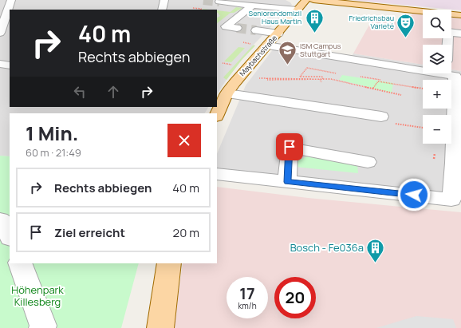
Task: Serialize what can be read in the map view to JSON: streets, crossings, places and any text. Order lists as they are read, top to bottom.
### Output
{
  "streets": {
    "main road": ["Maybachstraße"]
  },
  "parks": ["Höhenpark Killesberg"],
  "places": {
    "building": ["Seniorendomizil Haus Martin", "Bosch - Fe036a"],
    "theatre": ["Friedrichsbau Varieté"],
    "school or university": ["ISM Campus Stuttgart"]
  },
  "page": {
    "map_buttons": ["+", "−"],
    "turn": ["40 m", "Rechts abbiegen"],
    "heading": ["1 Min.", "60 m · 21:49"],
    "list": [
      {
        "name": "Rechts abbiegen",
        "value": "40 m"
      },
      {
        "name": "Ziel erreicht",
        "value": "20 m"
      }
    ],
    "speed": "17 km/h",
    "limit": "20"
  }
}
